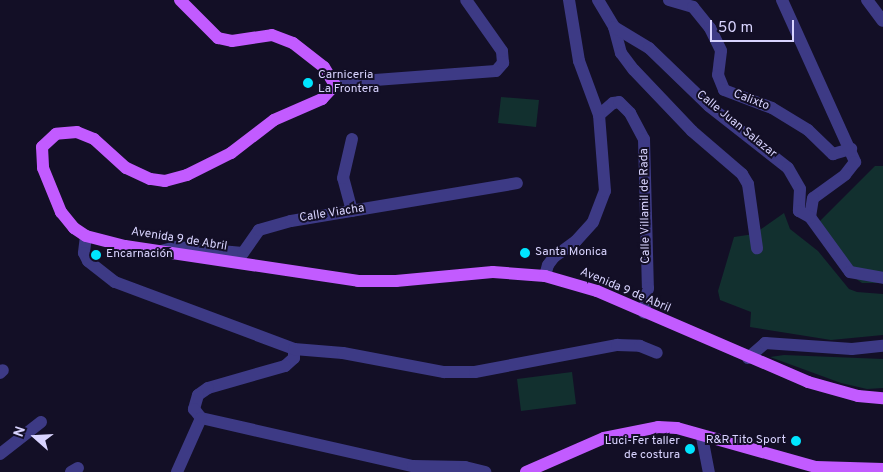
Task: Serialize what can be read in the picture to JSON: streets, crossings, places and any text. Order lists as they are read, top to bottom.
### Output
{
  "streets": {
    "main road": ["Avenida 9 de Abril"],
    "street": [
      "Calixto",
      "Calle Juan Salazar",
      "Calle Villamil de Rada",
      "Calle Viacha"
    ]
  },
  "crossings": [
    ["Calle Villamil de Rada", "Avenida 9 de Abril"],
    ["Calle Viacha", "Avenida 9 de Abril"]
  ],
  "places": [
    "Carniceria La Frontera",
    "Santa Monica",
    "Encarnación",
    "R&R Tito Sport",
    "Luci-Fer taller de costura"
  ],
  "scale_bar": "50 m",
  "north": "left"
}
